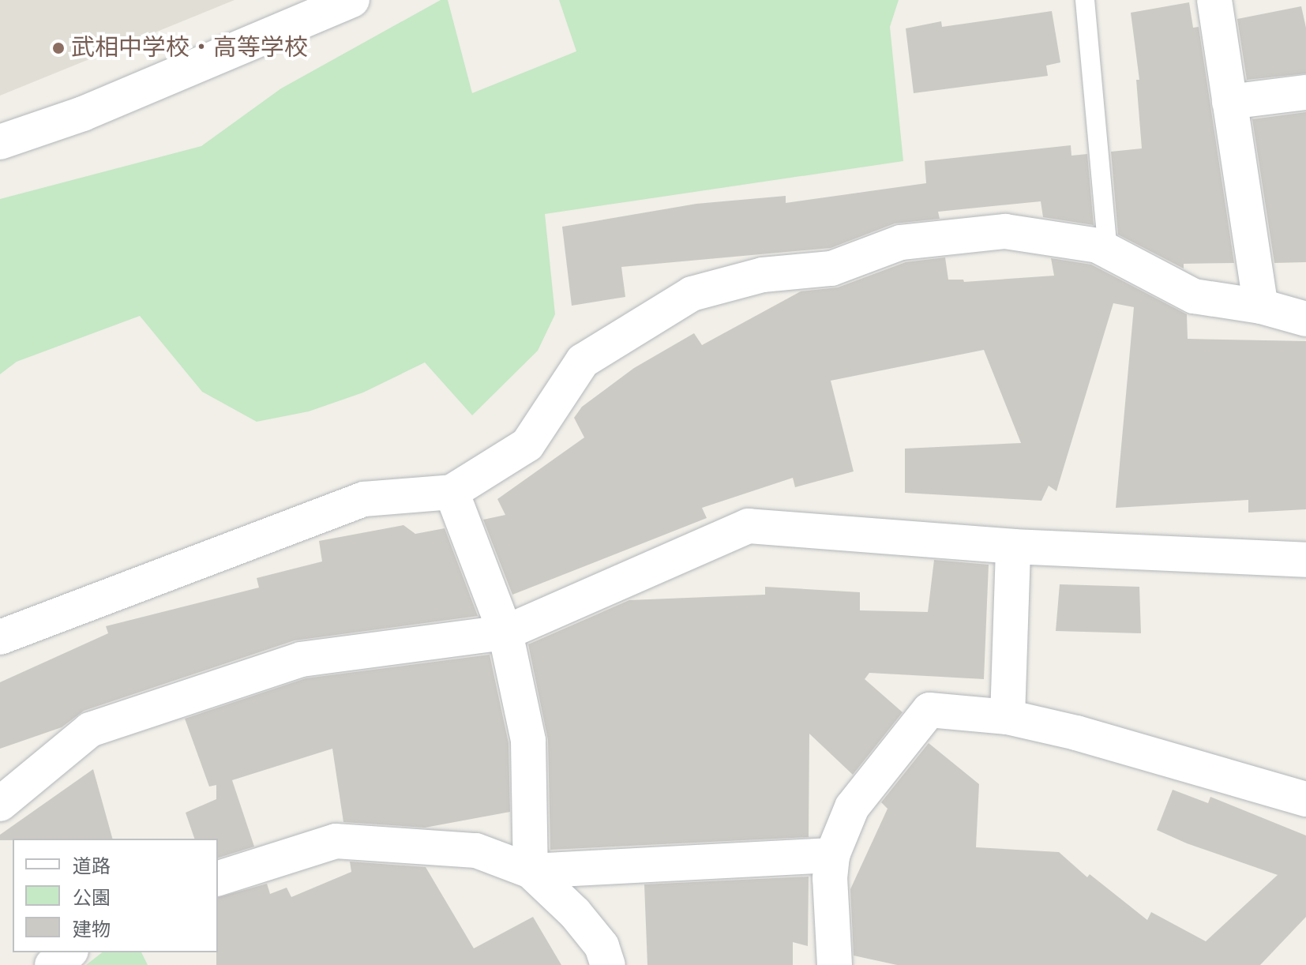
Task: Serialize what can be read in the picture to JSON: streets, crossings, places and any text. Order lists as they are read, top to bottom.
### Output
{
  "places": ["武相中学校・高等学校"],
  "legend": ["道路", "公園", "建物"]
}
